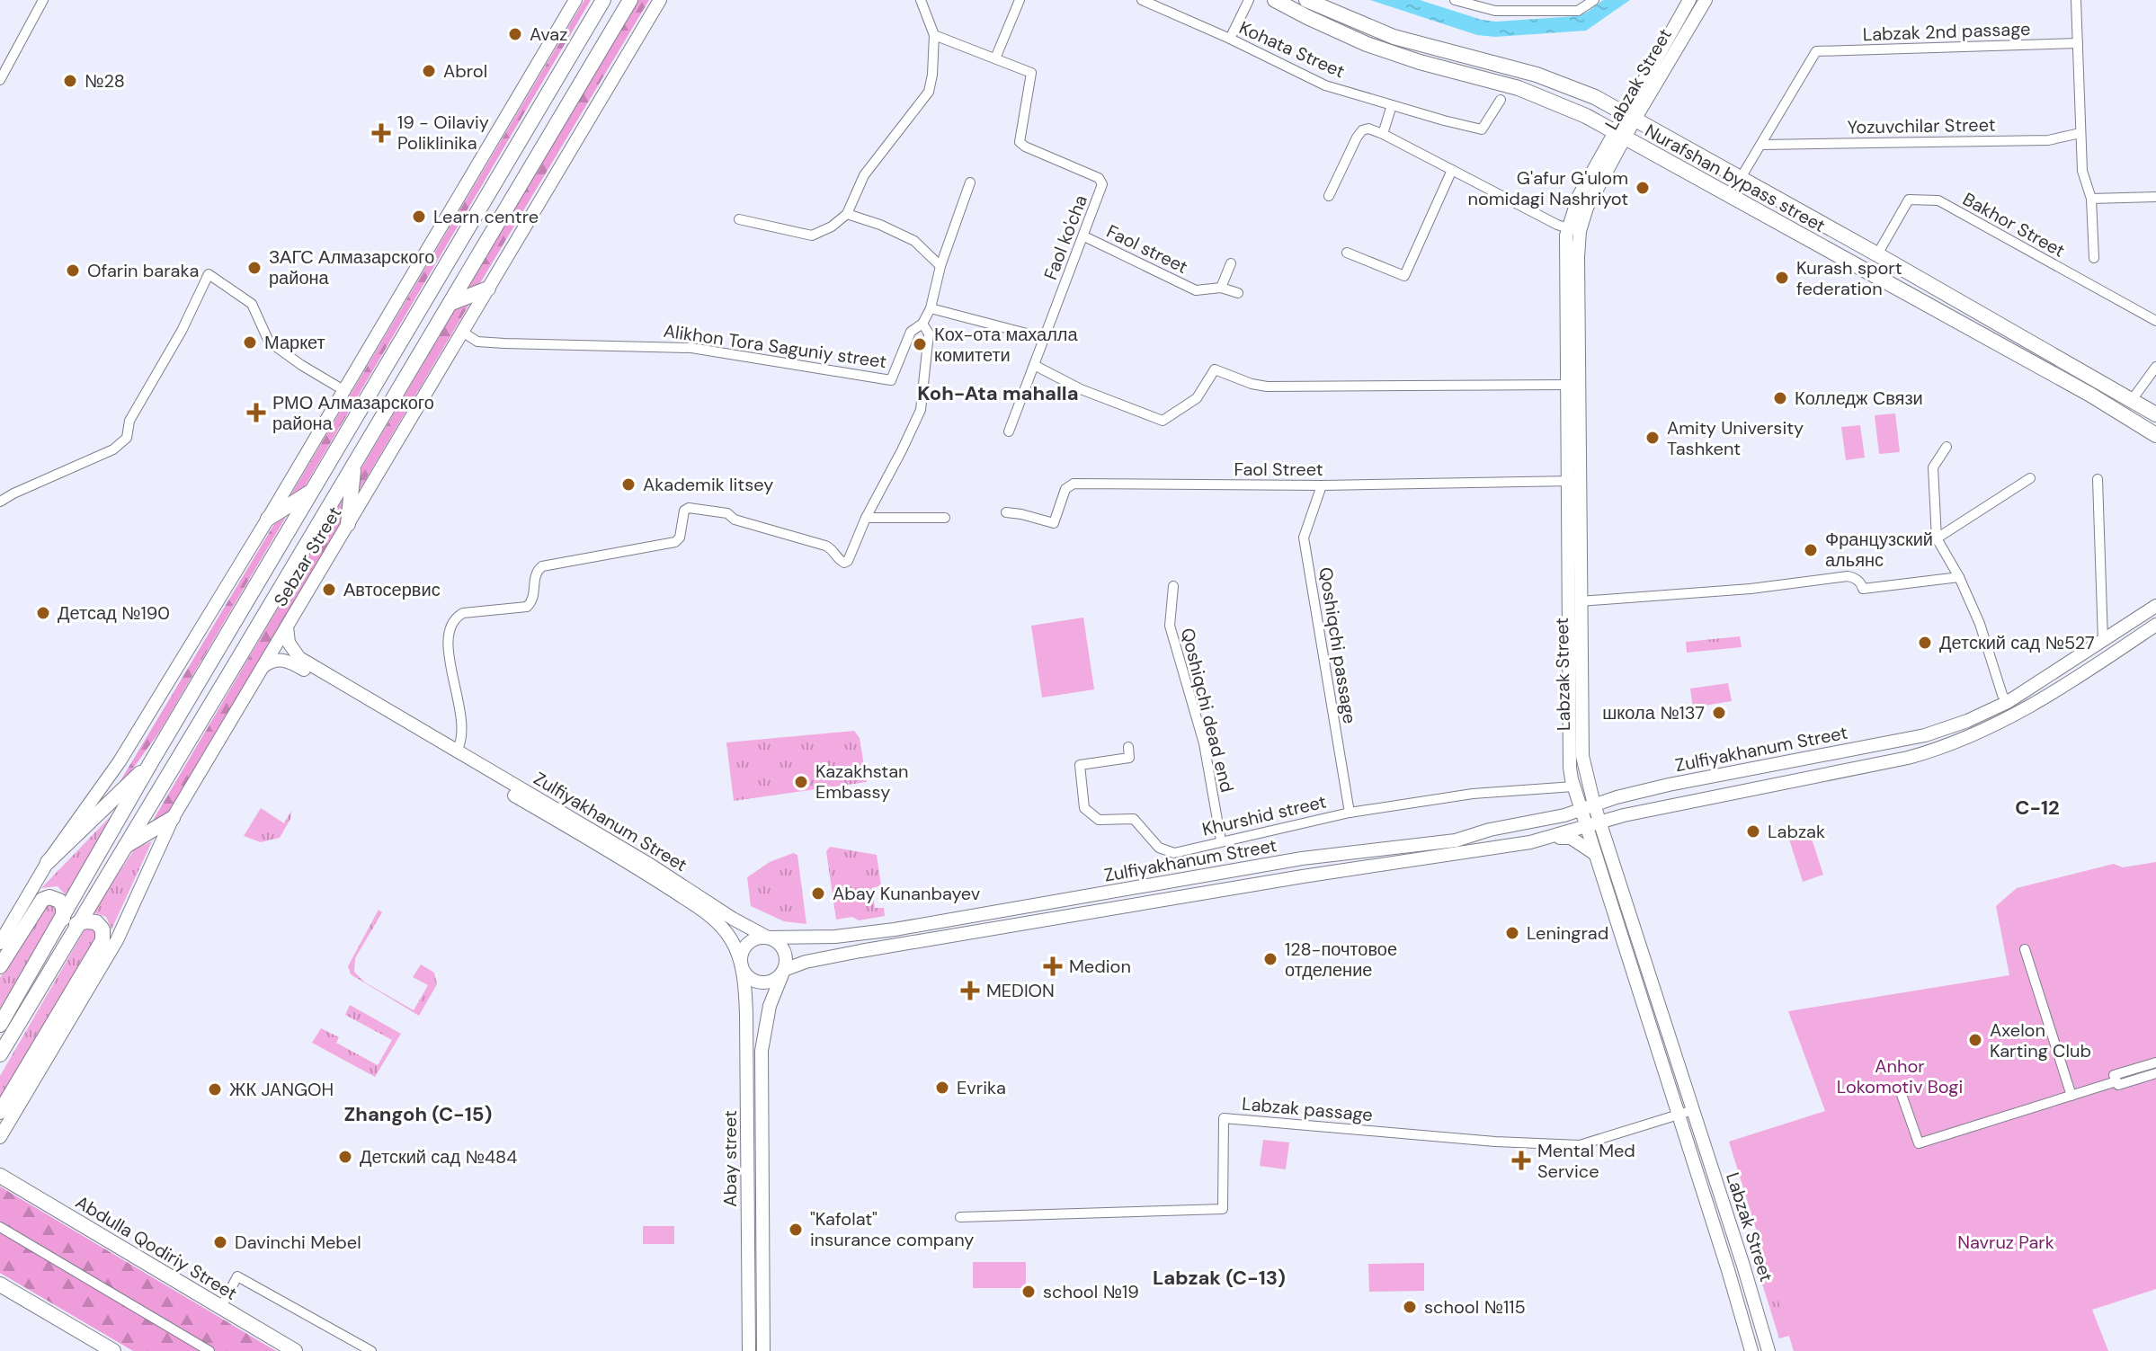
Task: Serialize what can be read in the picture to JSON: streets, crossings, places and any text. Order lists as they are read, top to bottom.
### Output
{
  "streets": {
    "main road": [
      "Labzak Street",
      "Nurafshan bypass street",
      "Sebzar Street",
      "Zulfiyakhanum Street",
      "Abay street",
      "Abdulla Qodiriy Street"
    ],
    "street": [
      "Labzak 2nd passage",
      "Kohata Street",
      "Yozuvchilar Street",
      "Bakhor Street",
      "Faol ko'cha",
      "Faol street",
      "Alikhon Tora Saguniy street",
      "Faol Street",
      "Qoshiqchi passage",
      "Qoshiqchi dead end",
      "Khurshid street",
      "Labzak passage"
    ]
  },
  "crossings": [
    ["Labzak 2nd passage", "Yozuvchilar Street"],
    ["Labzak Street", "Nurafshan bypass street"],
    ["Labzak Street", "Faol Street"],
    ["Labzak Street", "Zulfiyakhanum Street"],
    ["Labzak Street", "Khurshid street"],
    ["Labzak Street", "Labzak passage"],
    ["Nurafshan bypass street", "Bakhor Street"],
    ["Faol ko'cha", "Faol street"],
    ["Alikhon Tora Saguniy street", "Sebzar Street"],
    ["Faol Street", "Qoshiqchi passage"],
    ["Sebzar Street", "Zulfiyakhanum Street"],
    ["Qoshiqchi passage", "Khurshid street"],
    ["Qoshiqchi dead end", "Khurshid street"],
    ["Zulfiyakhanum Street", "Abay street"]
  ],
  "districts": [
    "Koh-Ata mahalla",
    "C-12",
    "Zhangoh (C-15)",
    "Labzak (C-13)"
  ],
  "parks": ["Anhor Lokomotiv Bogi", "Navruz Park"],
  "places": {
    "other": [
      "Avaz",
      "Abrol",
      "№28",
      "G'afur G'ulom nomidagi Nashriyot",
      "Learn centre",
      "ЗАГС Алмазарского района",
      "Ofarin baraka",
      "Kurash sport federation",
      "Маркет",
      "Кох-ота махалла комитети",
      "Колледж Связи",
      "Amity University Tashkent",
      "Akademik litsey",
      "Французский альянс",
      "Автосервис",
      "Детсад №190",
      "Детский сад №527",
      "школа №137",
      "Kazakhstan Embassy",
      "Labzak",
      "Abay Kunanbayev",
      "Leningrad",
      "128-почтовое отделение",
      "Axelon Karting Club",
      "Evrika",
      "ЖК JANGOH",
      "Детский сад №484",
      "\"Kafolat\" insurance company",
      "Davinchi Mebel",
      "school №19",
      "school №115"
    ],
    "health": [
      "19 - Oilaviy Poliklinika",
      "РМО Алмазарского района",
      "Medion",
      "MEDION",
      "Mental Med Service"
    ]
  }
}
